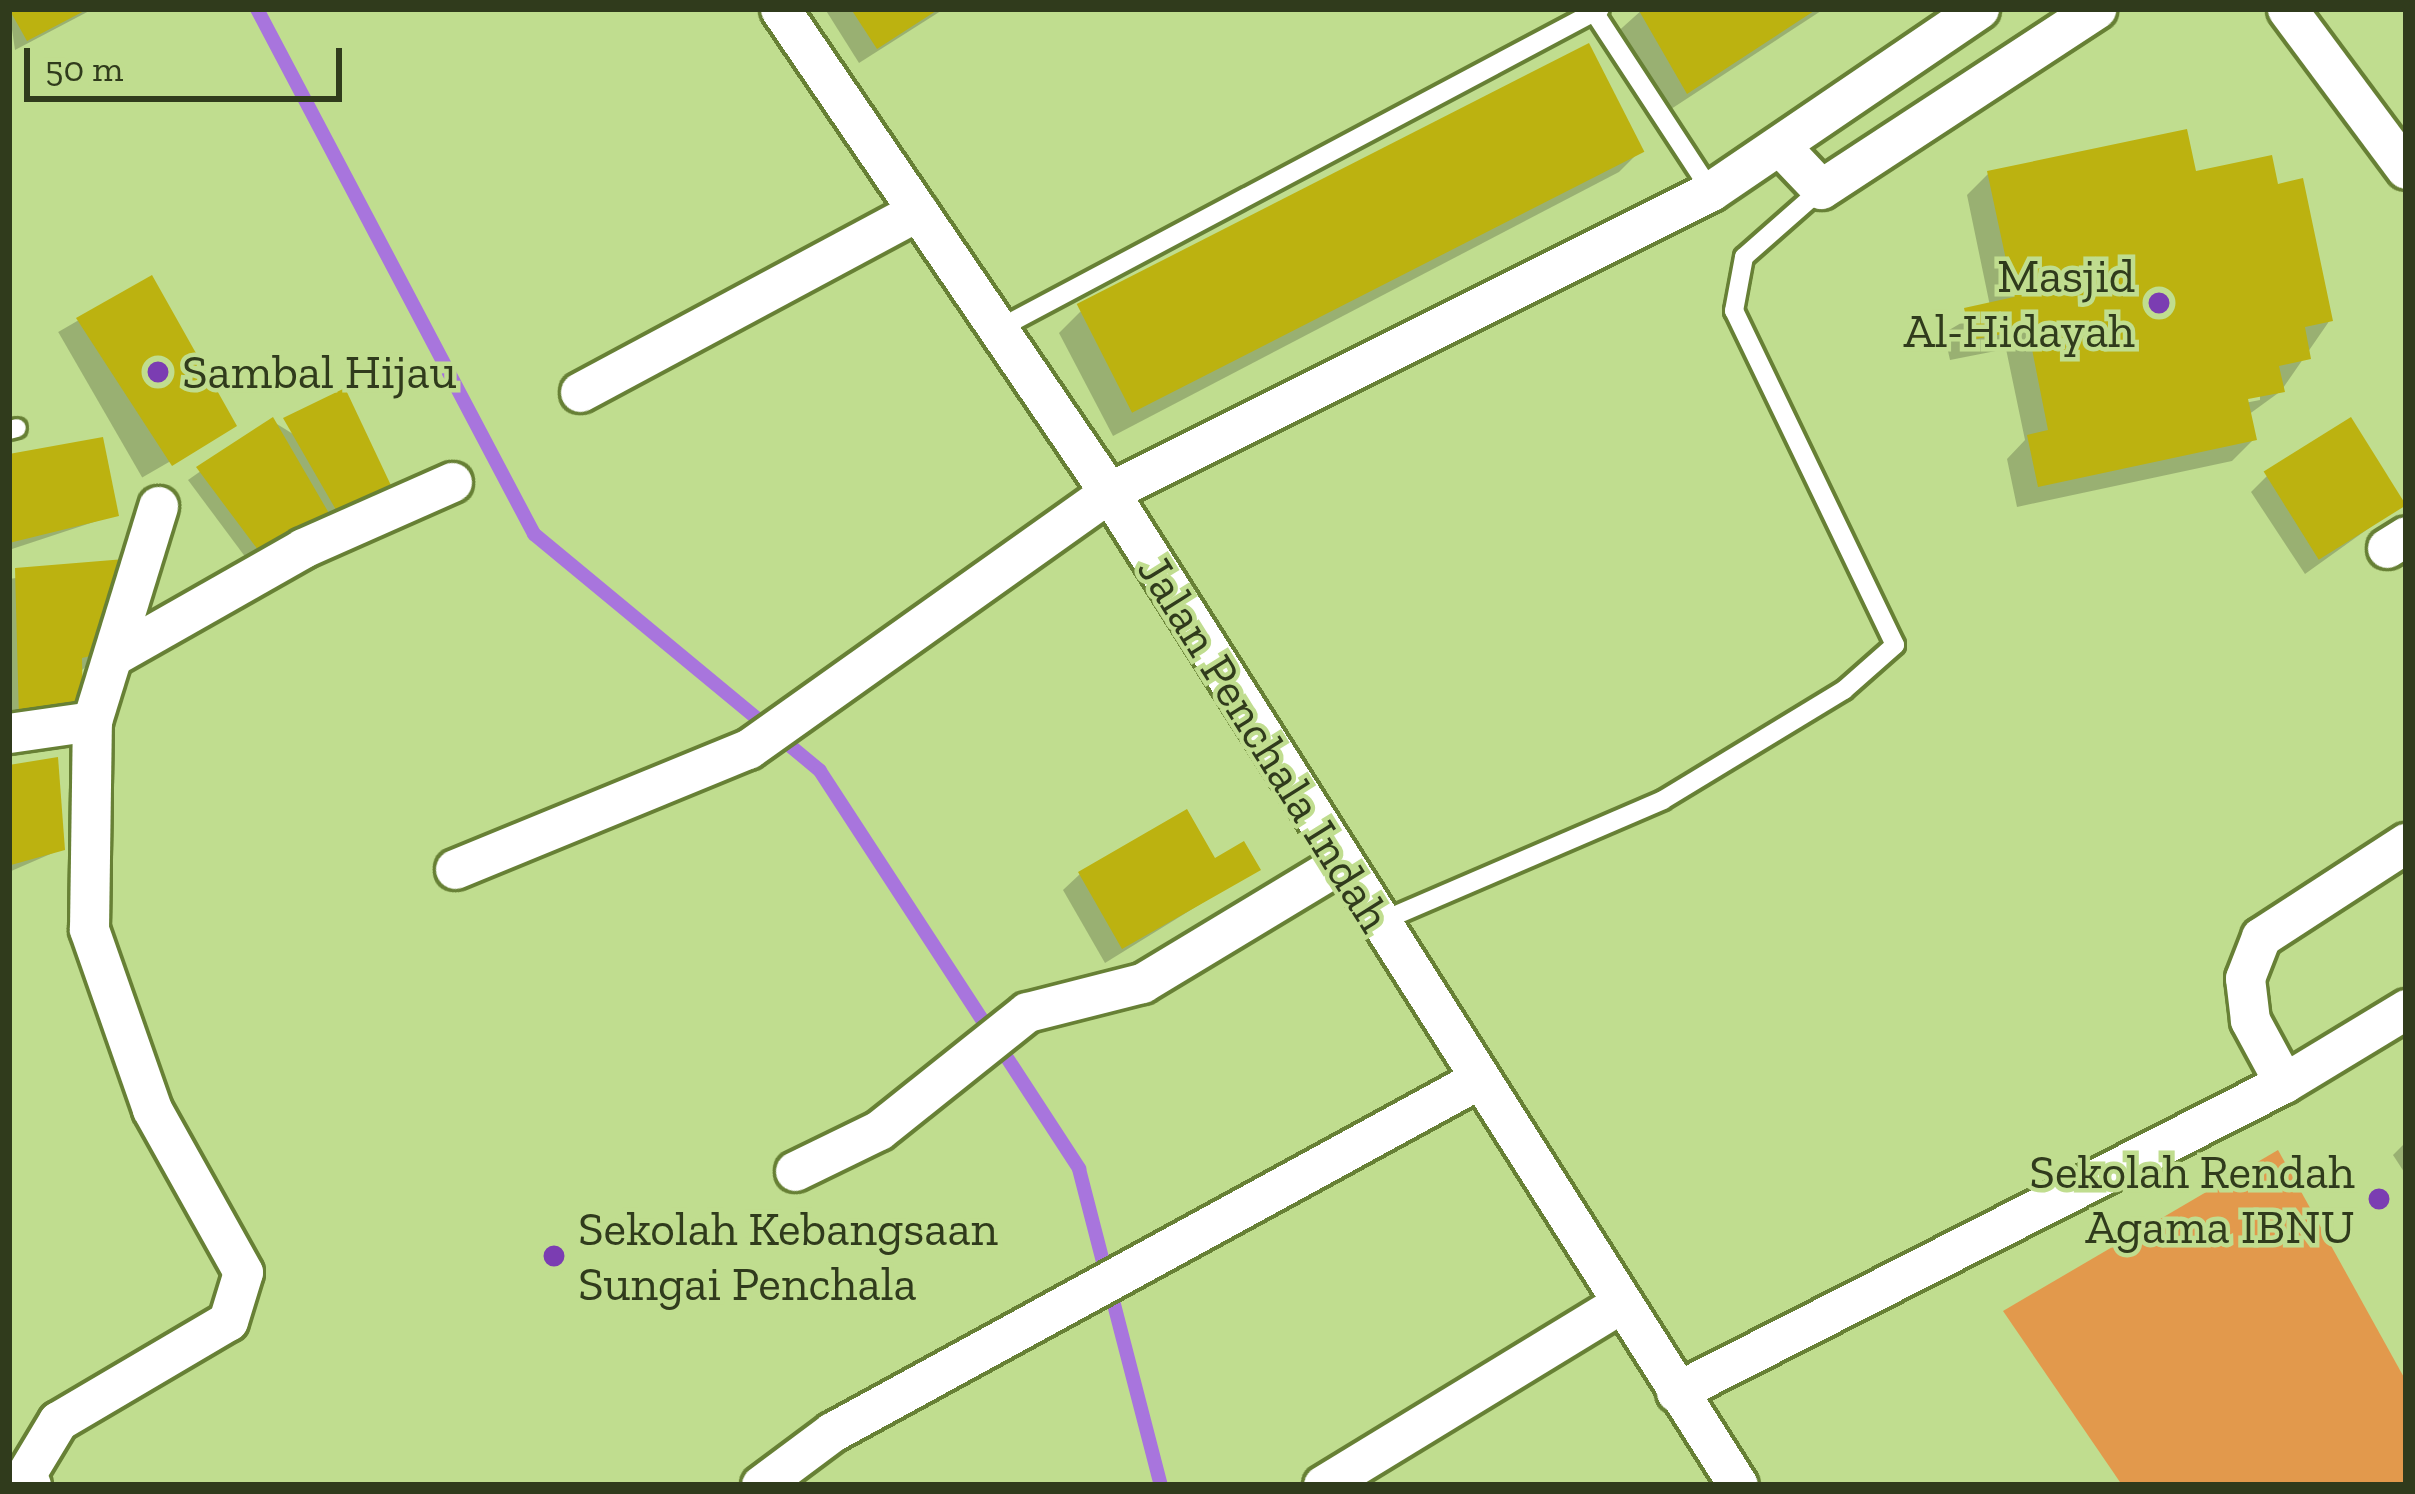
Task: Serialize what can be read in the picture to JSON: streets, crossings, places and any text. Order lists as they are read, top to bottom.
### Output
{
  "streets": {
    "street": ["Jalan Penchala Indah"]
  },
  "places": [
    "Masjid Al-Hidayah",
    "Sambal Hijau",
    "Sekolah Rendah Agama IBNU",
    "Sekolah Kebangsaan Sungai Penchala"
  ],
  "scale_bar": "50 m"
}
